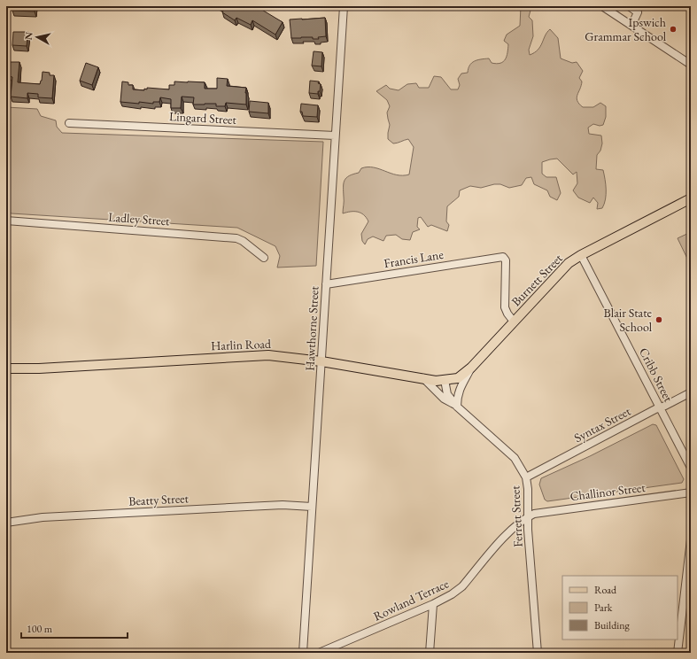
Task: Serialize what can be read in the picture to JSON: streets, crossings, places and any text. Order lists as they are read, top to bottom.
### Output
{
  "streets": {
    "main road": ["Burnett Street", "Harlin Road"],
    "street": [
      "Lingard Street",
      "Ladley Street",
      "Francis Lane",
      "Hawthorne Street",
      "Cribb Street",
      "Syntax Street",
      "Challinor Street",
      "Beatty Street",
      "Ferrett Street",
      "Rowland Terrace"
    ]
  },
  "crossings": [
    ["Lingard Street", "Hawthorne Street"],
    ["Francis Lane", "Burnett Street"],
    ["Francis Lane", "Hawthorne Street"],
    ["Burnett Street", "Harlin Road"],
    ["Burnett Street", "Cribb Street"],
    ["Hawthorne Street", "Harlin Road"],
    ["Hawthorne Street", "Beatty Street"],
    ["Harlin Road", "Ferrett Street"],
    ["Cribb Street", "Syntax Street"],
    ["Syntax Street", "Ferrett Street"],
    ["Challinor Street", "Ferrett Street"],
    ["Challinor Street", "Rowland Terrace"],
    ["Ferrett Street", "Rowland Terrace"]
  ],
  "places": ["Ipswich Grammar School", "Blair State School"],
  "legend": ["Road", "Park", "Building"],
  "scale_bar": "100 m",
  "north": "left"
}
